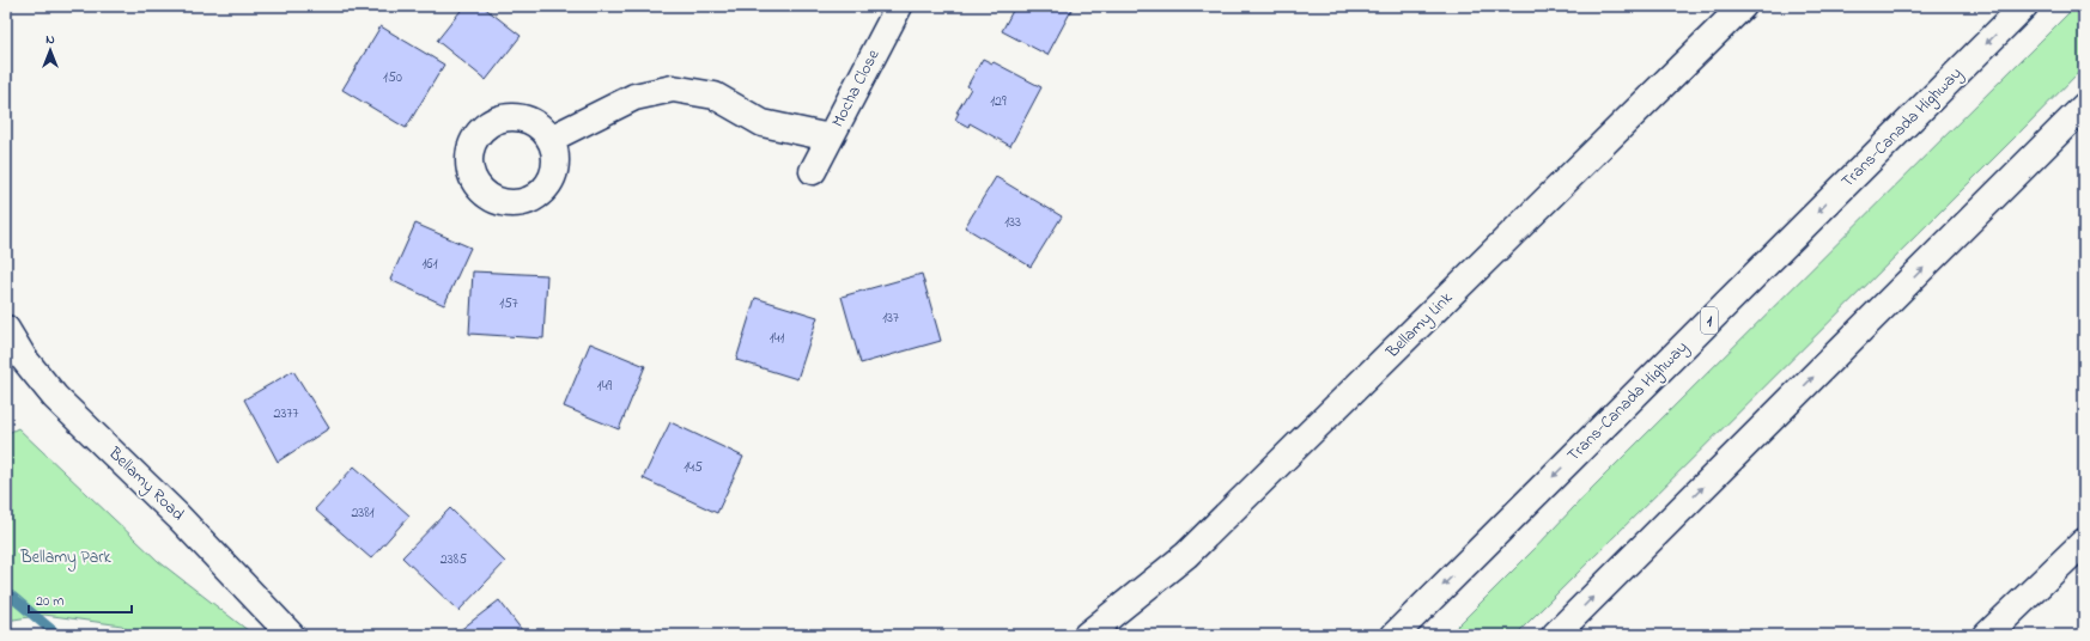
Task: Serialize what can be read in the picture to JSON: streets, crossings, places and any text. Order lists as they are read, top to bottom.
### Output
{
  "streets": {
    "main road": [
      "Mocha Close",
      "Trans-Canada Highway",
      "1",
      "Bellamy Link",
      "Bellamy Road"
    ]
  },
  "parks": ["Bellamy Park"],
  "house_numbers": [
    "150",
    "129",
    "133",
    "161",
    "157",
    "137",
    "141",
    "149",
    "2377",
    "145",
    "2381",
    "2385"
  ],
  "scale_bar": "20 m",
  "north": "top"
}
